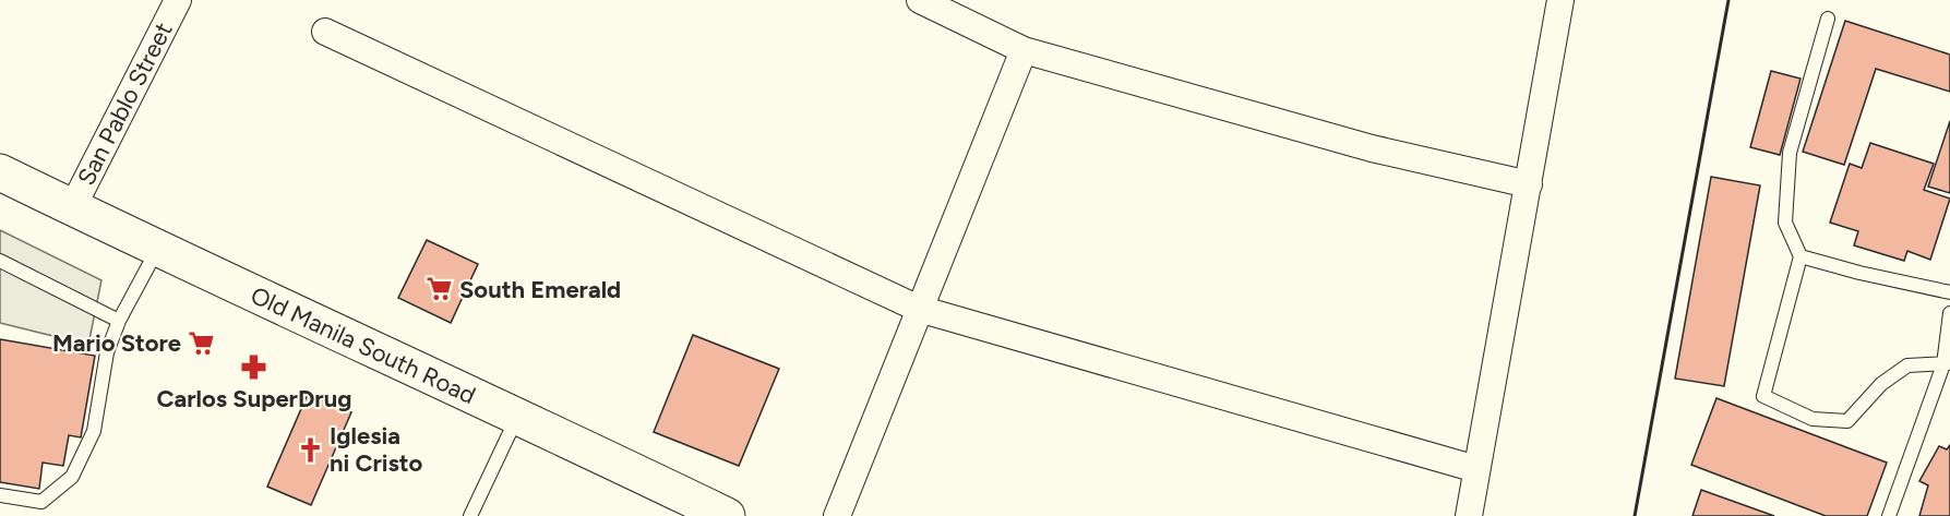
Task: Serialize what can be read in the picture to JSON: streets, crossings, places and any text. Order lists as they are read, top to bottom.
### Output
{
  "streets": {
    "main road": ["Old Manila South Road"],
    "street": ["San Pablo Street"]
  },
  "crossings": [
    ["San Pablo Street", "Old Manila South Road"]
  ],
  "places": {
    "supermarket": ["South Emerald", "Mario Store"],
    "pharmacy": ["Carlos SuperDrug"],
    "church": ["Iglesia ni Cristo"]
  }
}
